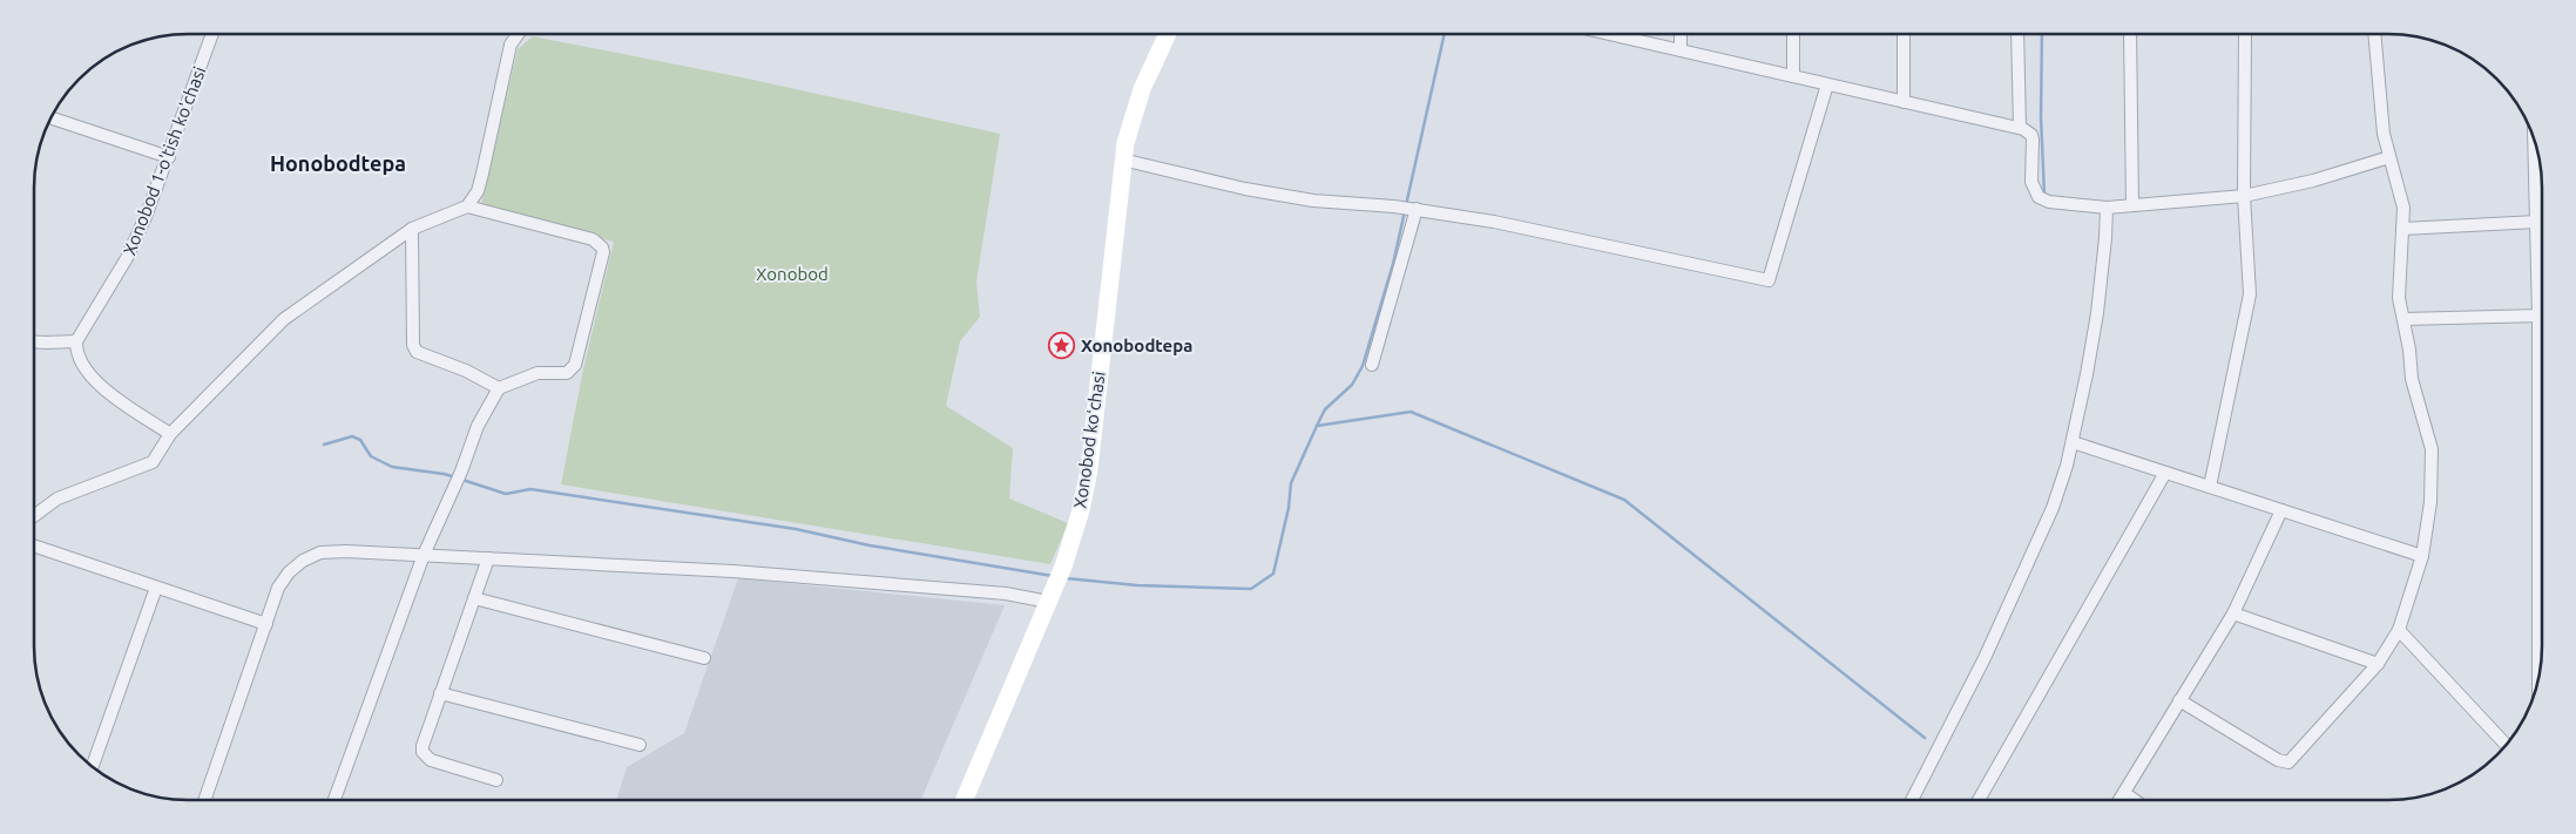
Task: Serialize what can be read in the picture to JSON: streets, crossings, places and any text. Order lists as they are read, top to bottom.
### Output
{
  "streets": {
    "main road": ["Xonobod koʻchasi"],
    "street": ["Xonobod 1-o'tish ko'chasi"]
  },
  "districts": ["Honobodtepa"],
  "parks": ["Xonobod"],
  "places": {
    "place": ["Xonobodtepa"]
  }
}
